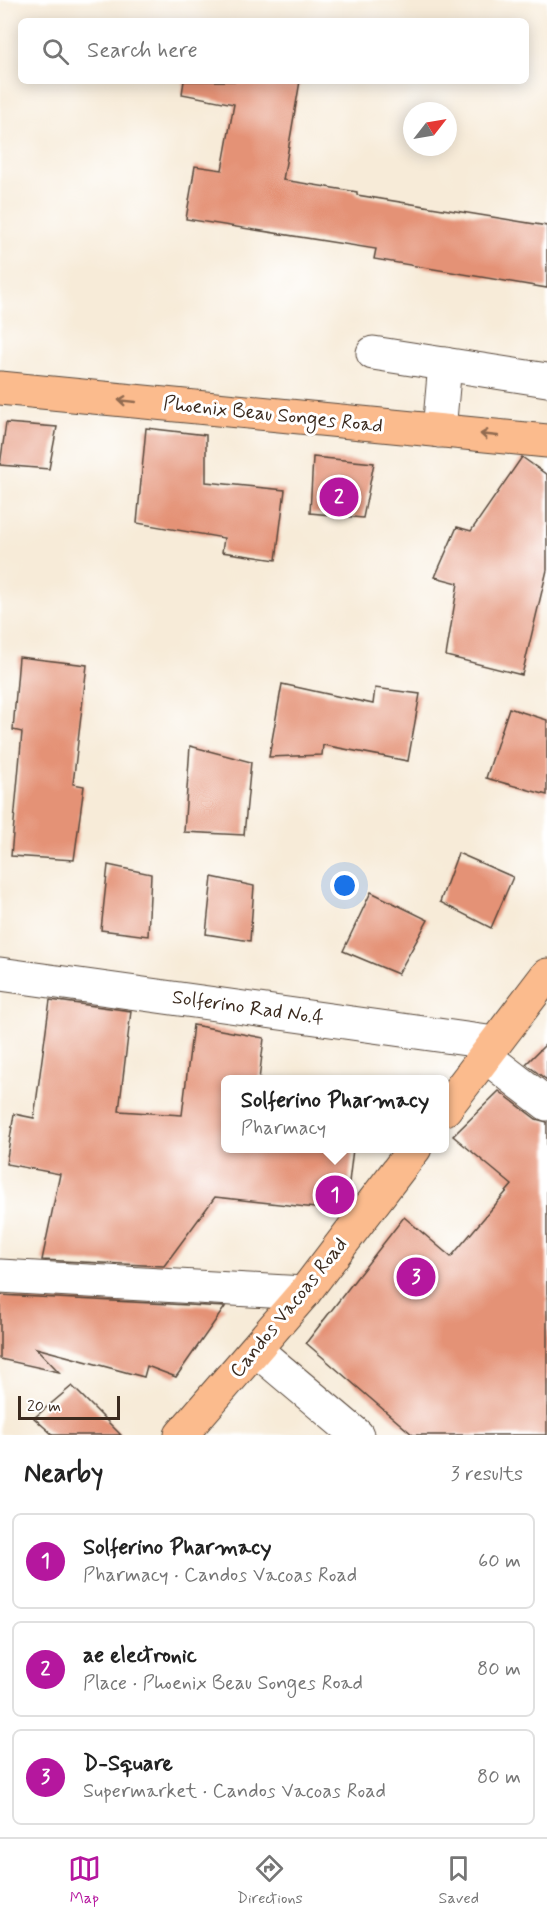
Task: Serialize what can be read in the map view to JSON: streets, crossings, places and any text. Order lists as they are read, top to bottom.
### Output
{
  "streets": {
    "main road": ["Phoenix Beau Songes Road", "Candos Vacoas Road"],
    "street": ["Solferino Rad No.4"]
  },
  "one_way": ["Phoenix Beau Songes Road"],
  "scale_bar": "20 m",
  "north": "top right",
  "page": {
    "search": "Search here",
    "pins": ["2", "1", "3"],
    "popup": ["Solferino Pharmacy", "Pharmacy"],
    "scale": "20 m",
    "heading": ["Nearby", "3 results"],
    "list": [
      {
        "mark": "1",
        "name": "Solferino Pharmacy",
        "note": "Pharmacy · Candos Vacoas Road",
        "value": "60 m"
      },
      {
        "mark": "2",
        "name": "ae electronic",
        "note": "Place · Phoenix Beau Songes Road",
        "value": "80 m"
      },
      {
        "mark": "3",
        "name": "D-Square",
        "note": "Supermarket · Candos Vacoas Road",
        "value": "80 m"
      }
    ],
    "nav": ["Map", "Directions", "Saved"]
  }
}
